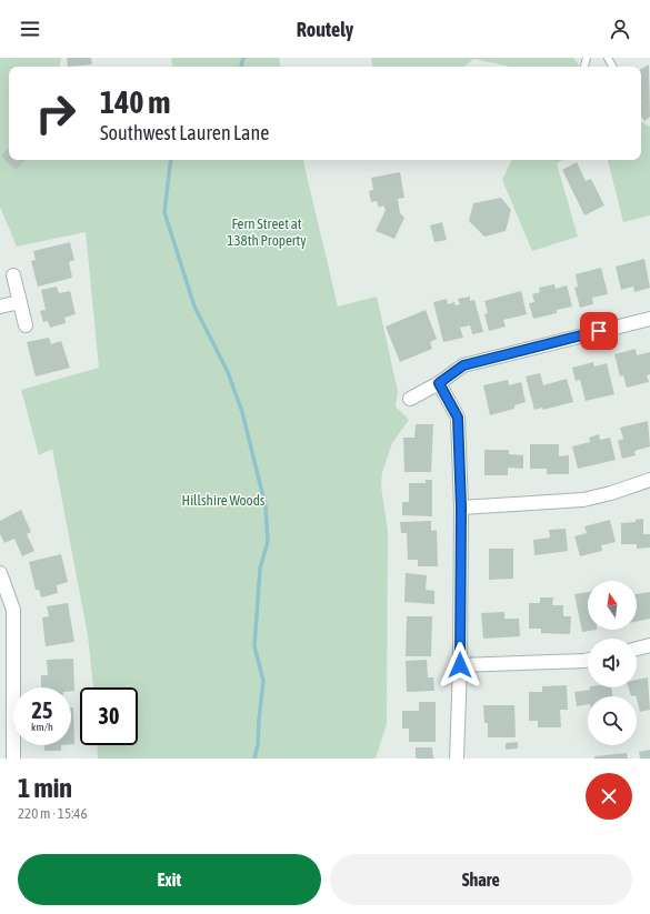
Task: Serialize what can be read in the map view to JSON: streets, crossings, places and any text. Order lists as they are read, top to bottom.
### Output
{
  "parks": ["Fern Street at 138th Property", "Hillshire Woods"],
  "north": "top",
  "page": {
    "header": "Routely",
    "turn": ["140 m", "Southwest Lauren Lane"],
    "speed": "25 km/h",
    "limit": "30",
    "heading": ["1 min", "220 m · 15:46"],
    "buttons": ["Exit", "Share"]
  }
}
